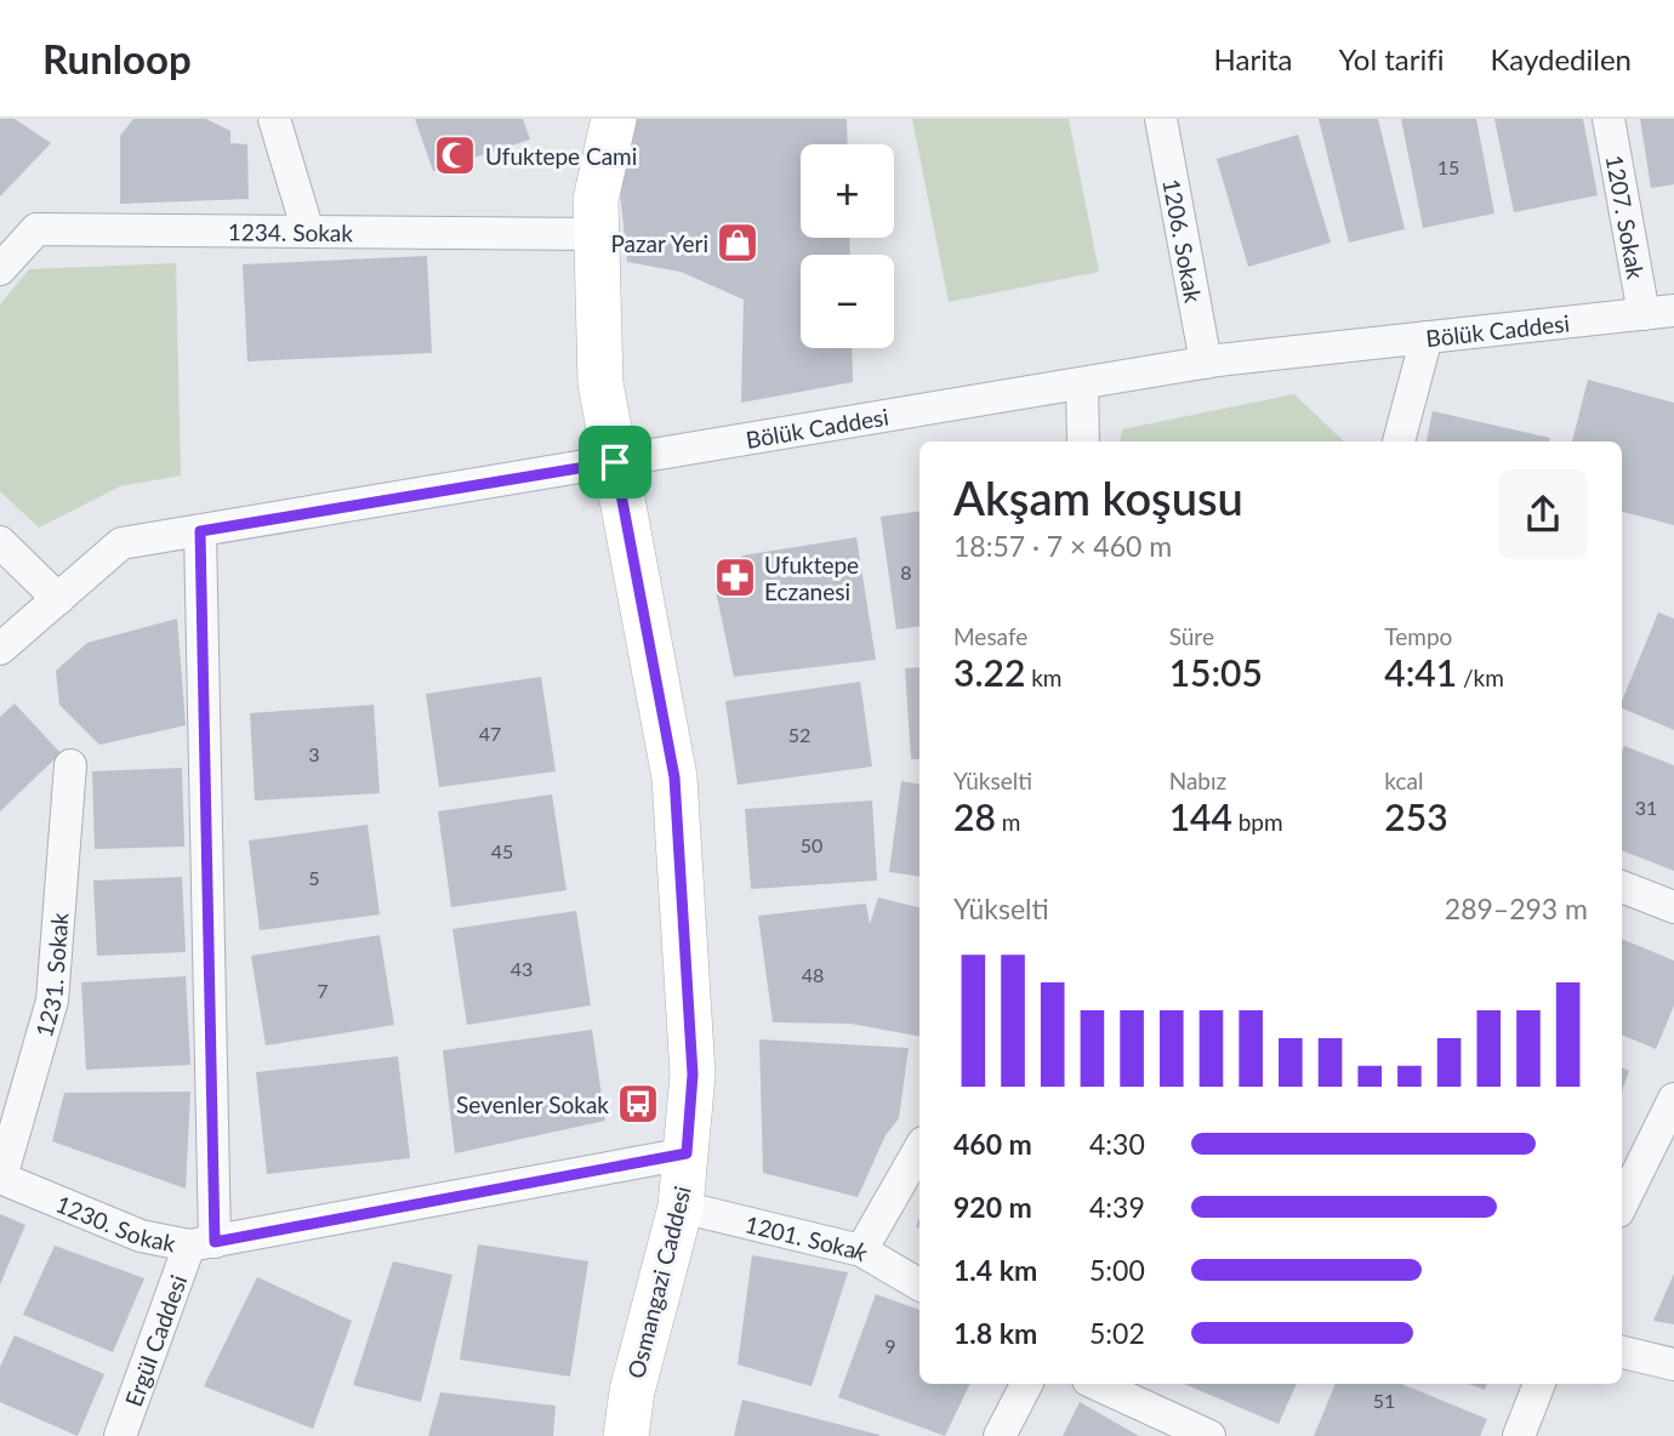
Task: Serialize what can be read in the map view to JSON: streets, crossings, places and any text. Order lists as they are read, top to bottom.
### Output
{
  "streets": {
    "main road": ["Osmangazi Caddesi"],
    "street": [
      "1207. Sokak",
      "1234. Sokak",
      "1206. Sokak",
      "Bölük Caddesi",
      "1231. Sokak",
      "1230. Sokak",
      "1201. Sokak",
      "Ergül Caddesi"
    ]
  },
  "crossings": [
    ["1207. Sokak", "Bölük Caddesi"],
    ["1234. Sokak", "Osmangazi Caddesi"],
    ["1206. Sokak", "Bölük Caddesi"],
    ["Bölük Caddesi", "Osmangazi Caddesi"],
    ["1231. Sokak", "1230. Sokak"],
    ["1230. Sokak", "Osmangazi Caddesi"],
    ["1230. Sokak", "Ergül Caddesi"],
    ["1201. Sokak", "Osmangazi Caddesi"]
  ],
  "places": {
    "mosque": ["Ufuktepe Cami"],
    "shop": ["Pazar Yeri"],
    "pharmacy": ["Ufuktepe Eczanesi"],
    "bus stop": ["Sevenler Sokak"]
  },
  "house_numbers": [
    "15",
    "8",
    "47",
    "52",
    "3",
    "31",
    "50",
    "45",
    "5",
    "43",
    "48",
    "7",
    "9",
    "51"
  ],
  "page": {
    "header": "Runloop",
    "nav": ["Harita", "Yol tarifi", "Kaydedilen"],
    "map_buttons": ["+", "−"],
    "heading": ["Akşam koşusu", "18:57 · 7 × 460 m"],
    "stats": [
      ["Mesafe", "3.22 km"],
      ["Süre", "15:05"],
      ["Tempo", "4:41 /km"],
      ["Yükselti", "28 m"],
      ["Nabız", "144 bpm"],
      ["kcal", "253"]
    ],
    "chart": ["Yükselti", "289–293 m"],
    "list": [
      {
        "name": "460 m",
        "note": "4:30"
      },
      {
        "name": "920 m",
        "note": "4:39"
      },
      {
        "name": "1.4 km",
        "note": "5:00"
      },
      {
        "name": "1.8 km",
        "note": "5:02"
      }
    ]
  }
}
